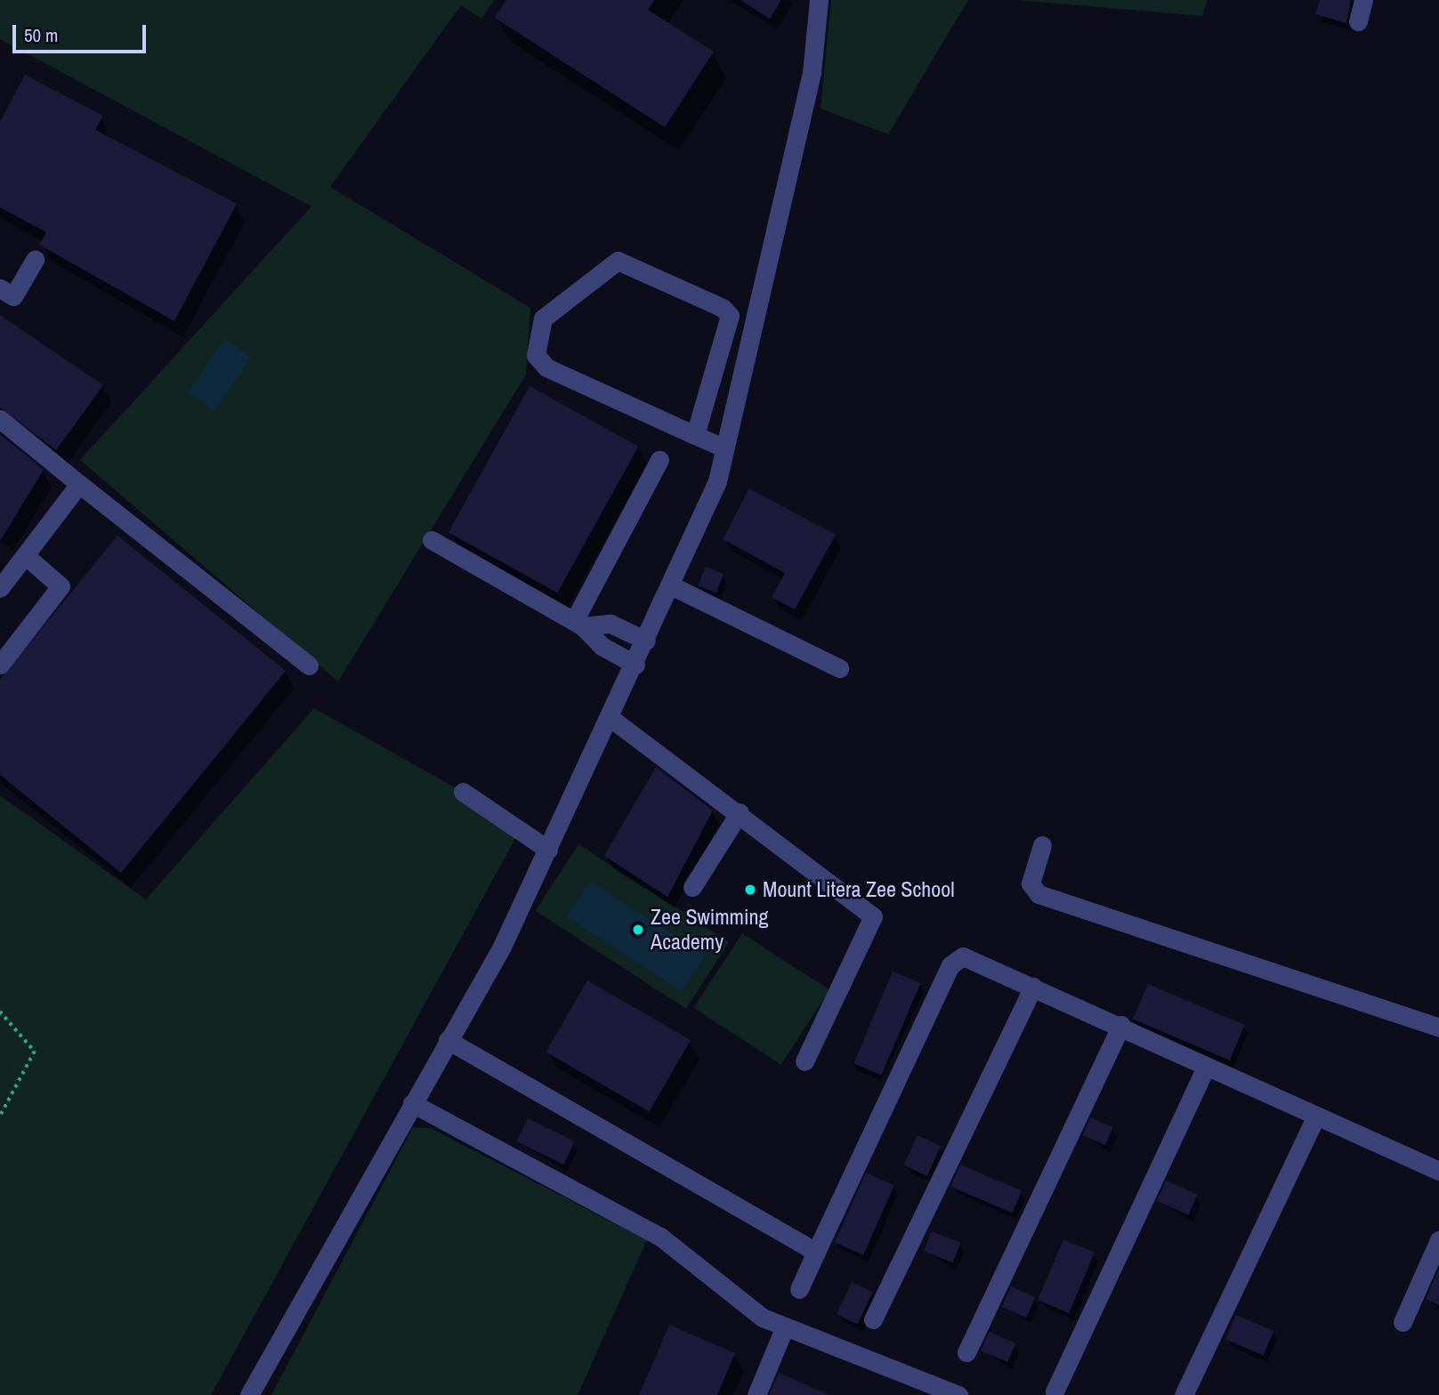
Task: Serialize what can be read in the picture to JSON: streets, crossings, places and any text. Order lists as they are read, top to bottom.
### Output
{
  "places": ["Mount Litera Zee School", "Zee Swimming Academy"],
  "scale_bar": "50 m"
}
